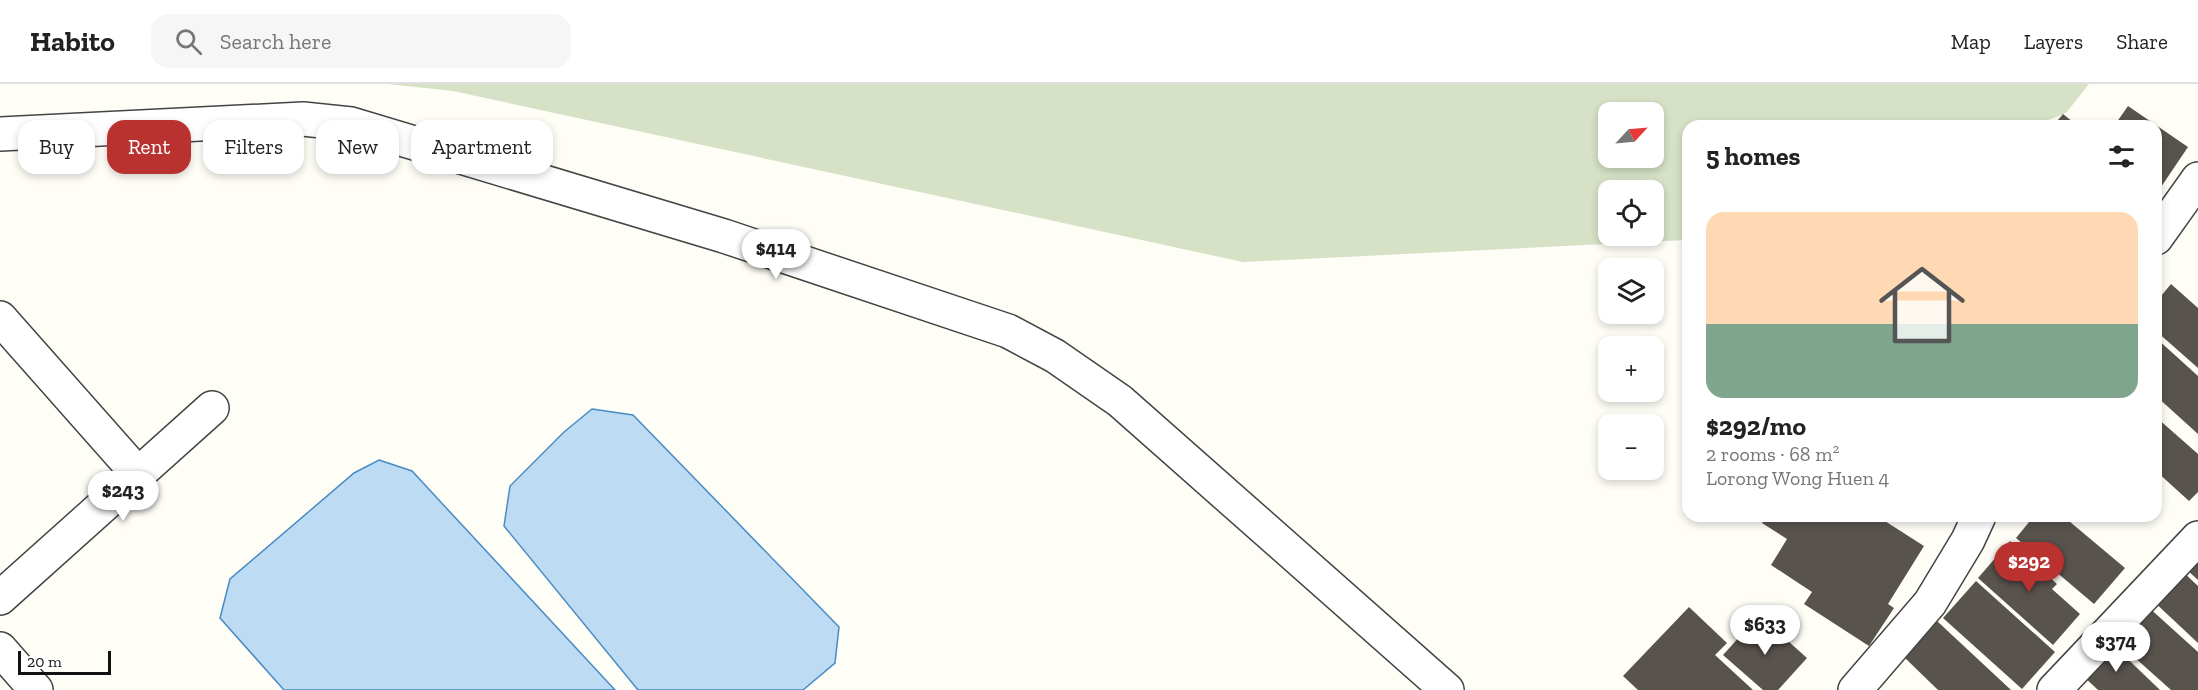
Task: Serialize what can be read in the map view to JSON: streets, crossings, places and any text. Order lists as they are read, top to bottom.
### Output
{
  "scale_bar": "20 m",
  "north": "top right",
  "page": {
    "header": "Habito",
    "search": "Search here",
    "nav": ["Map", "Layers", "Share"],
    "map_buttons": ["+", "−"],
    "chip": [
      "Buy",
      "Rent",
      "Filters",
      "New",
      "Apartment"
    ],
    "heading": "5 homes",
    "list": [
      {
        "name": "$292/mo",
        "note": "2 rooms · 68 m² · Lorong Wong Huen 4"
      }
    ],
    "price": [
      "$414",
      "$243",
      "$292",
      "$633",
      "$374"
    ],
    "scale": "20 m"
  }
}
